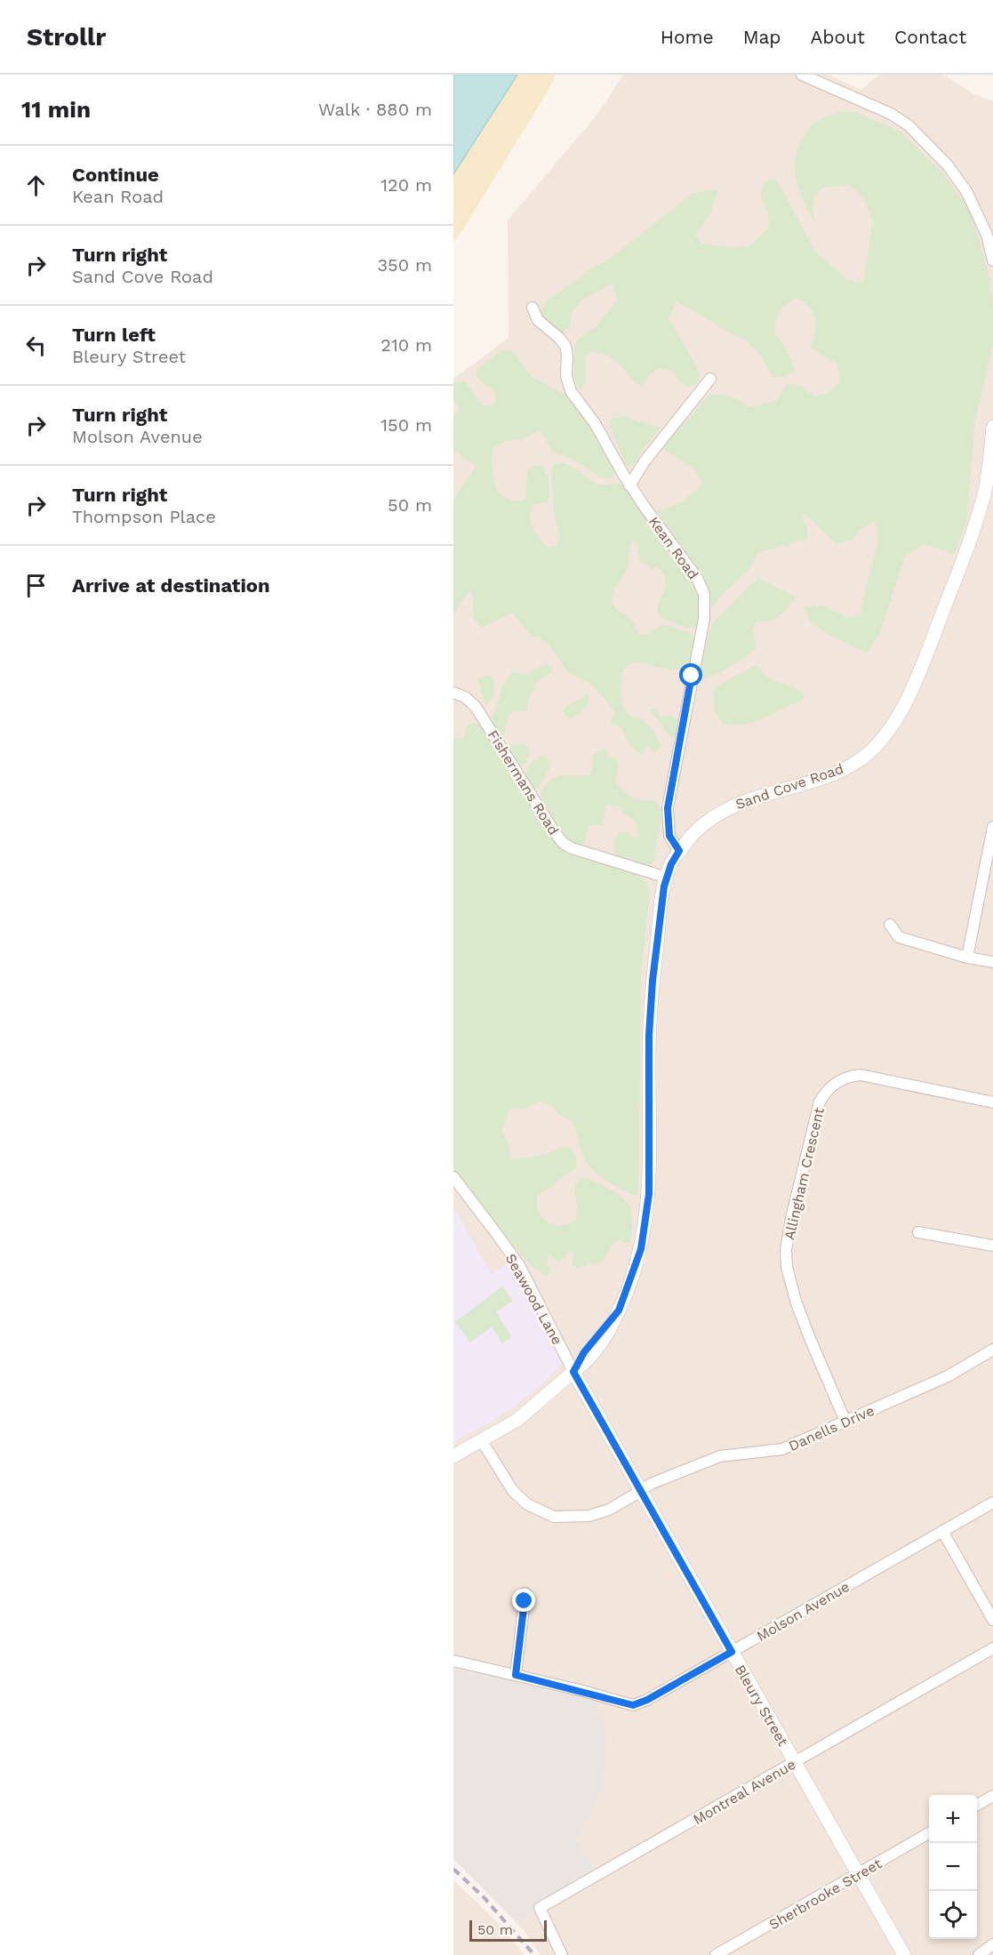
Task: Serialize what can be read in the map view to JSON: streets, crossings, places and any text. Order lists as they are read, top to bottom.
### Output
{
  "streets": {
    "street": [
      "Kean Road",
      "Fishermans Road",
      "Sand Cove Road",
      "Allingham Crescent",
      "Seawood Lane",
      "Danells Drive",
      "Molson Avenue",
      "Bleury Street",
      "Montreal Avenue",
      "Sherbrooke Street"
    ]
  },
  "crossings": [
    ["Kean Road", "Sand Cove Road"],
    ["Fishermans Road", "Sand Cove Road"],
    ["Sand Cove Road", "Seawood Lane"],
    ["Sand Cove Road", "Danells Drive"],
    ["Sand Cove Road", "Bleury Street"],
    ["Allingham Crescent", "Danells Drive"],
    ["Seawood Lane", "Bleury Street"],
    ["Danells Drive", "Bleury Street"],
    ["Molson Avenue", "Bleury Street"],
    ["Bleury Street", "Montreal Avenue"],
    ["Bleury Street", "Sherbrooke Street"]
  ],
  "scale_bar": "50 m",
  "page": {
    "header": "Strollr",
    "nav": [
      "Home",
      "Map",
      "About",
      "Contact"
    ],
    "heading": ["11 min", "Walk · 880 m"],
    "list": [
      ["Continue", "Kean Road", "120 m"],
      ["Turn right", "Sand Cove Road", "350 m"],
      ["Turn left", "Bleury Street", "210 m"],
      ["Turn right", "Molson Avenue", "150 m"],
      ["Turn right", "Thompson Place", "50 m"],
      "Arrive at destination"
    ],
    "map_buttons": ["+", "−"],
    "scale": "50 m"
  }
}
